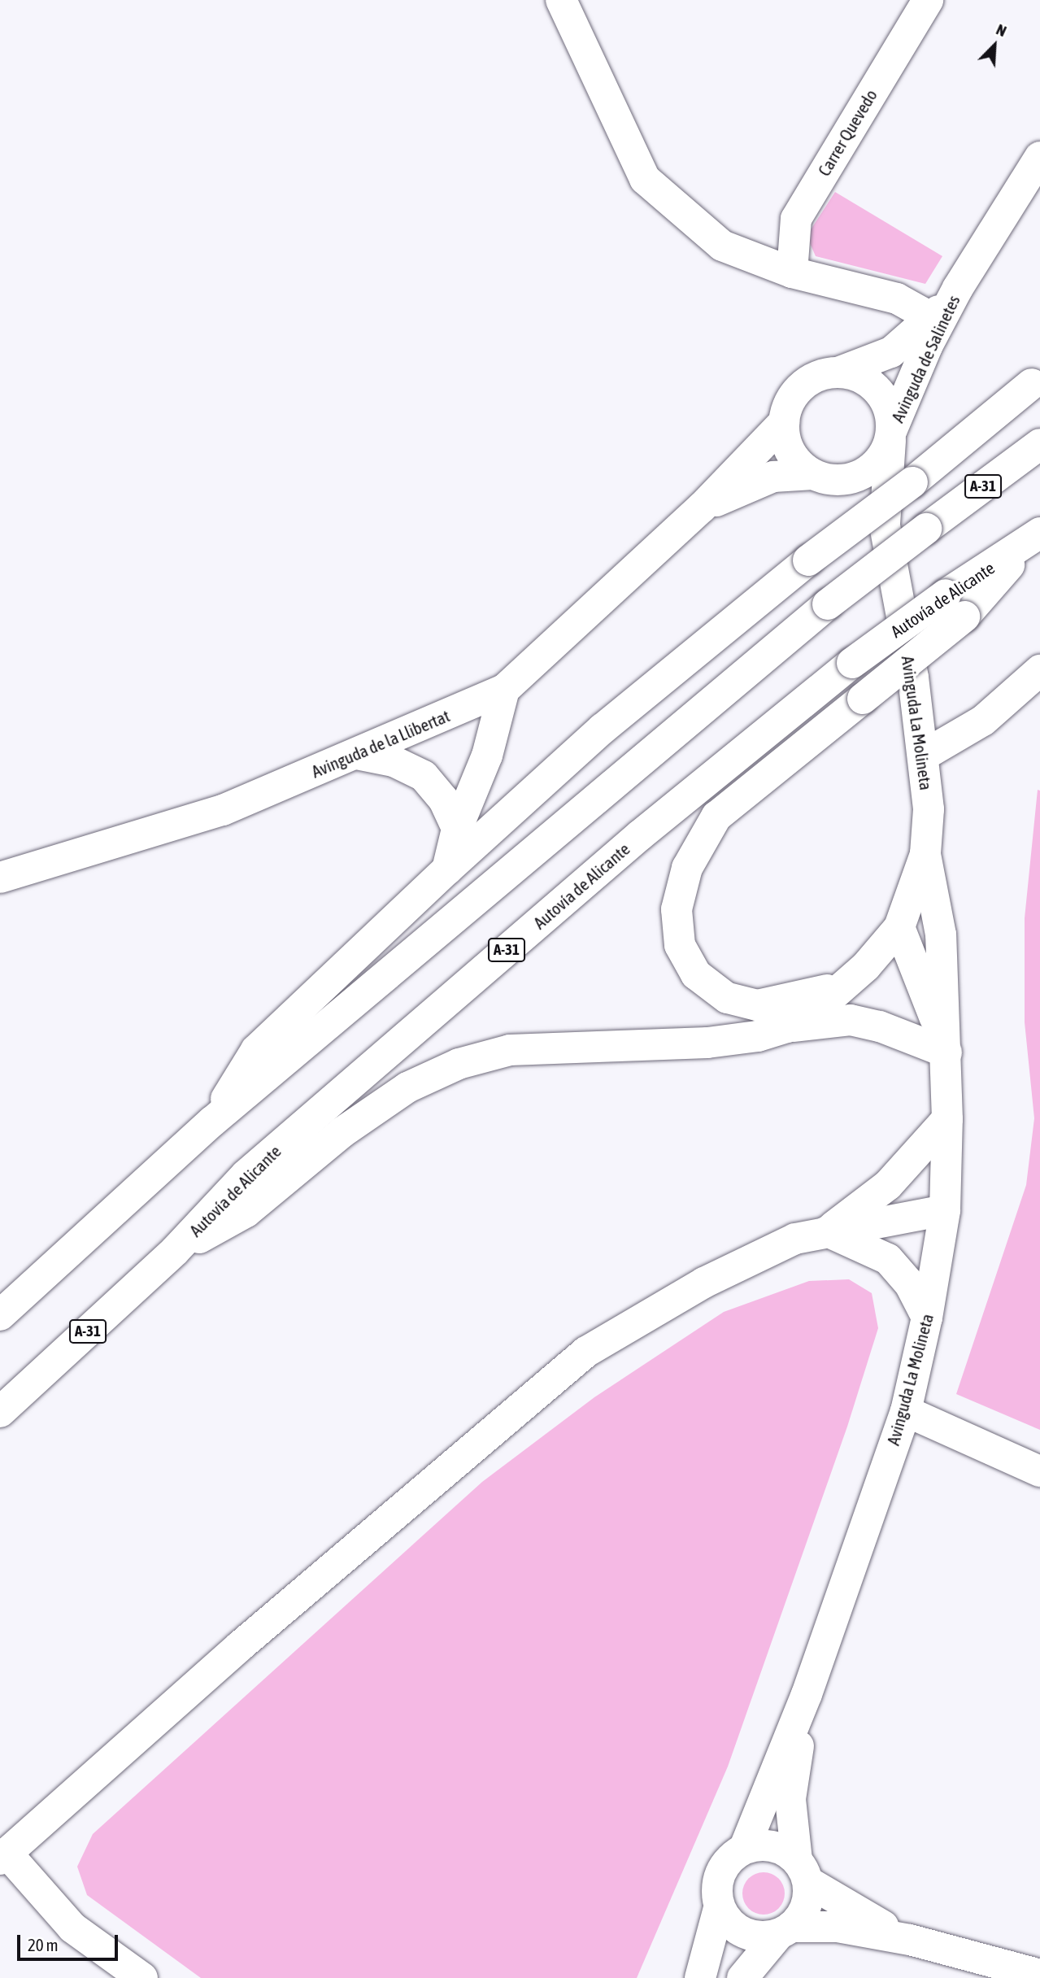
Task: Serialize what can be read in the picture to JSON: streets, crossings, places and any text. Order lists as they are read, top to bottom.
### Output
{
  "streets": {
    "main road": [
      "Carrer Quevedo",
      "Avinguda de Salinetes",
      "A-31",
      "Autovía de Alicante",
      "Avinguda La Molineta",
      "Avinguda de la Llibertat"
    ]
  },
  "crossings": [
    ["Avinguda de Salinetes", "Avinguda La Molineta"],
    ["Avinguda de Salinetes", "Avinguda de la Llibertat"],
    ["Avinguda La Molineta", "Avinguda de la Llibertat"]
  ],
  "scale_bar": "20 m",
  "north": "top right"
}
